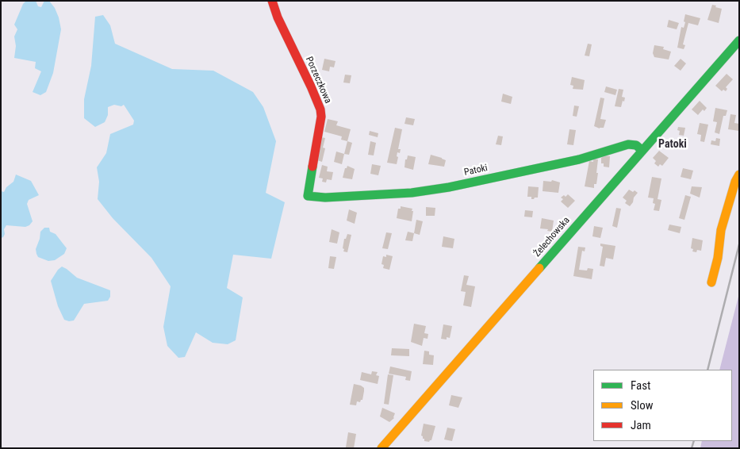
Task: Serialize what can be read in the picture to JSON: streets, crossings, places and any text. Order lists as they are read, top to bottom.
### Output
{
  "streets": {
    "street": ["Porzeczkowa", "Patoki", "Żelechowska"]
  },
  "crossings": [
    ["Porzeczkowa", "Patoki"],
    ["Patoki", "Żelechowska"]
  ],
  "districts": ["Patoki"],
  "legend": ["Fast", "Slow", "Jam"]
}
